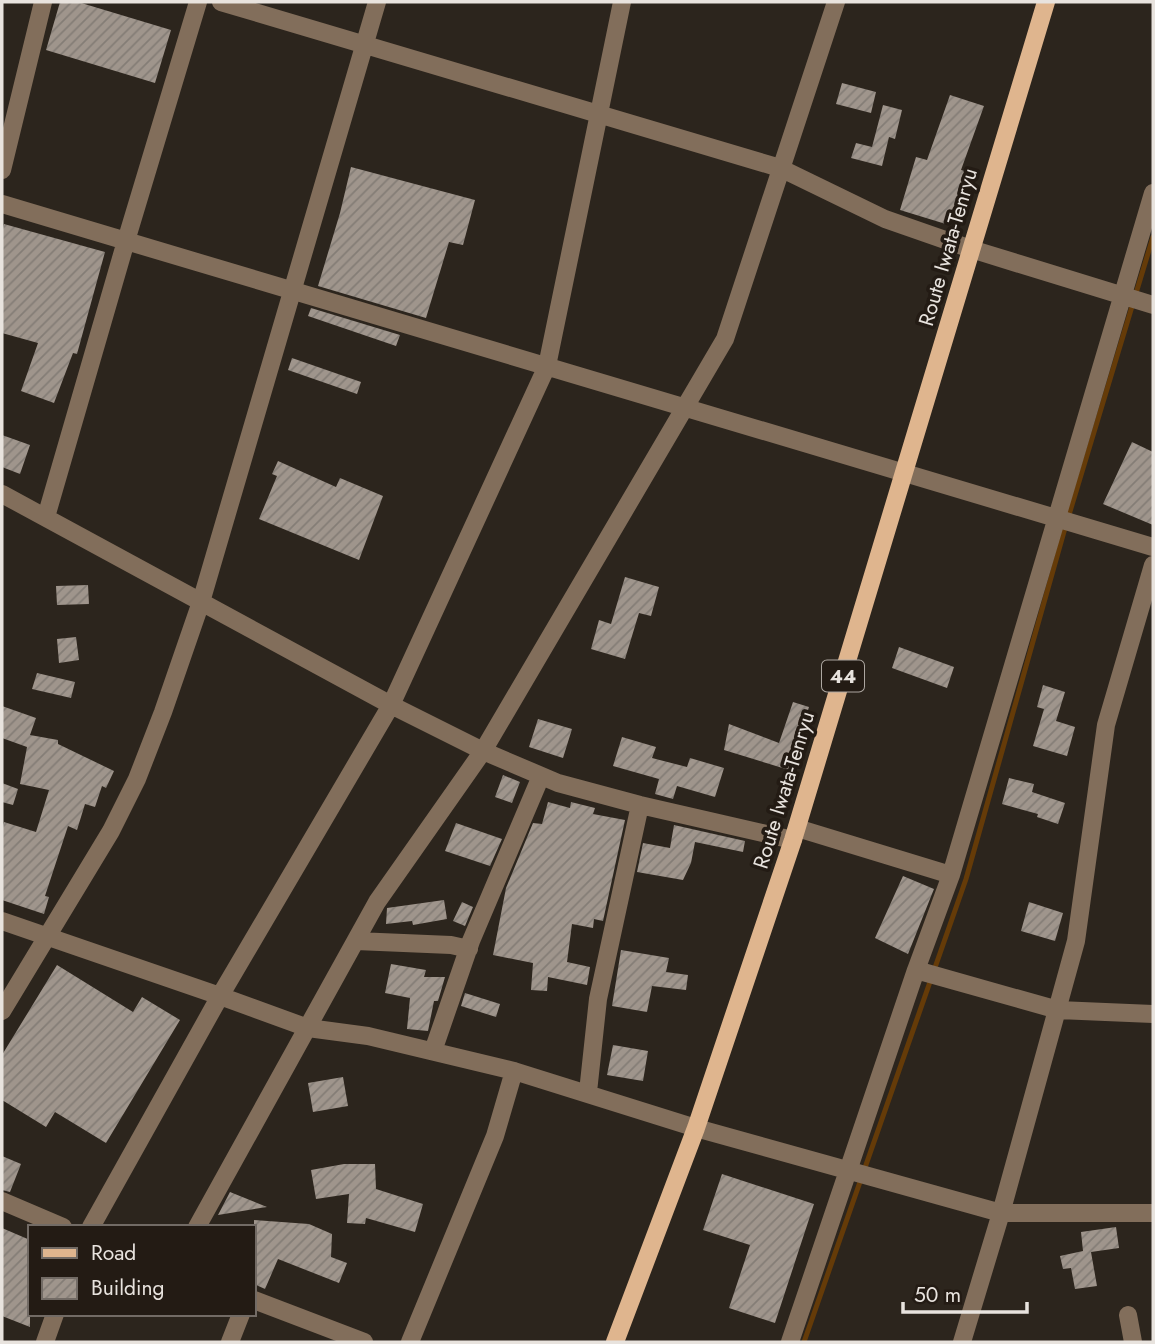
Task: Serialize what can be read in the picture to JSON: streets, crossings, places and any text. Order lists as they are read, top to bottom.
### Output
{
  "streets": {
    "main road": ["Route Iwata-Tenryu", "44"]
  },
  "legend": ["Road", "Building"],
  "scale_bar": "50 m"
}
